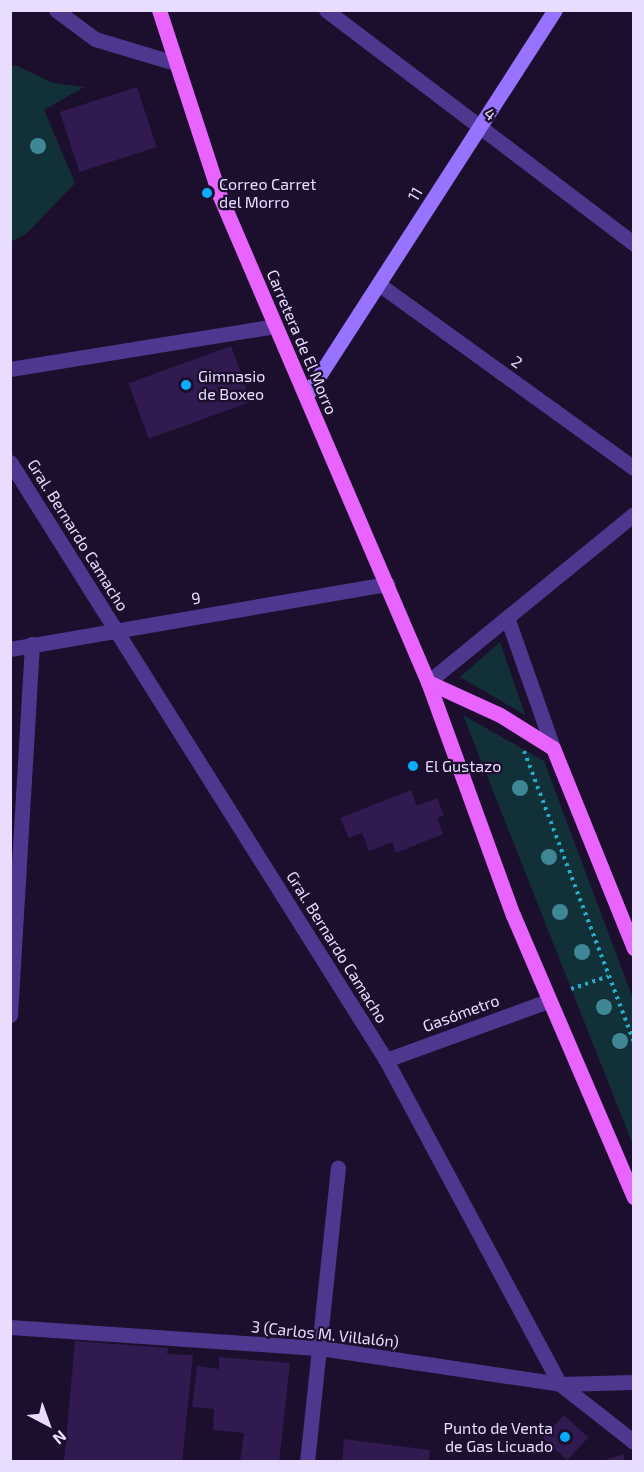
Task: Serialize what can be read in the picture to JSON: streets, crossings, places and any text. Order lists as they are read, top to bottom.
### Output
{
  "streets": {
    "main road": ["11", "Carretera de El Morro"],
    "street": [
      "4",
      "2",
      "Gral. Bernardo Camacho",
      "9",
      "Gasómetro",
      "3 (Carlos M. Villalón)"
    ]
  },
  "crossings": [
    ["4", "11"],
    ["11", "Carretera de El Morro"],
    ["11", "2"],
    ["Carretera de El Morro", "9"],
    ["Carretera de El Morro", "Gasómetro"],
    ["Gral. Bernardo Camacho", "9"],
    ["Gral. Bernardo Camacho", "Gasómetro"],
    ["Gral. Bernardo Camacho", "3 (Carlos M. Villalón)"]
  ],
  "places": [
    "Correo Carret del Morro",
    "Gimnasio de Boxeo",
    "El Gustazo",
    "Punto de Venta de Gas Licuado"
  ],
  "north": "bottom right"
}
